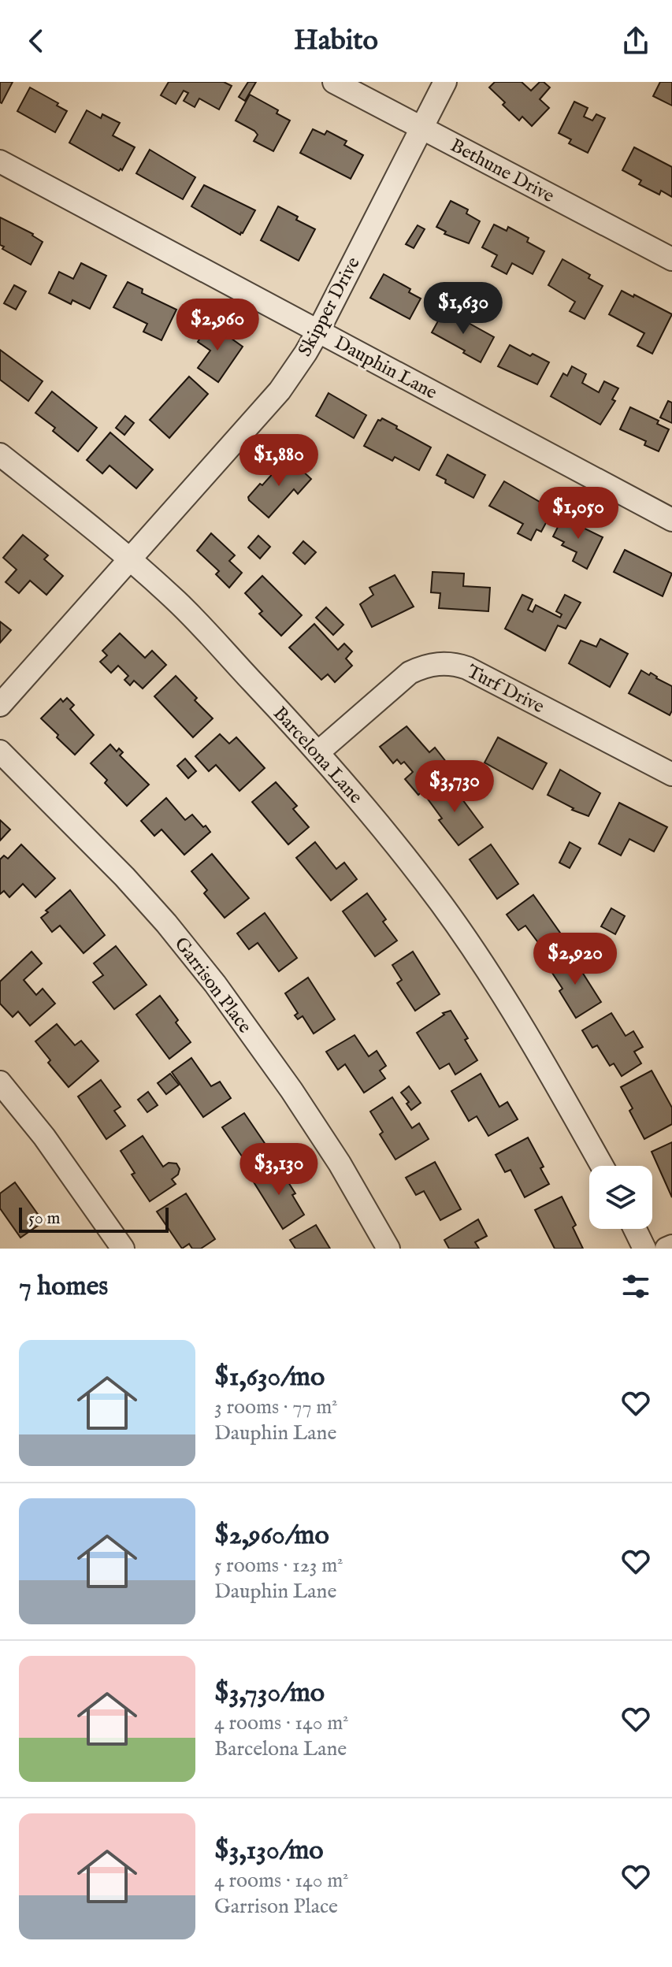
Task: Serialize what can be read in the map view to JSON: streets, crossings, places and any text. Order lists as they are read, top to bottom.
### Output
{
  "streets": {
    "street": [
      "Bethune Drive",
      "Skipper Drive",
      "Dauphin Lane",
      "Turf Drive",
      "Barcelona Lane",
      "Garrison Place"
    ]
  },
  "crossings": [
    ["Bethune Drive", "Skipper Drive"],
    ["Skipper Drive", "Dauphin Lane"],
    ["Skipper Drive", "Barcelona Lane"],
    ["Turf Drive", "Barcelona Lane"]
  ],
  "scale_bar": "50 m",
  "page": {
    "header": "Habito",
    "price": [
      "$1,630",
      "$2,960",
      "$1,880",
      "$1,050",
      "$3,730",
      "$2,920",
      "$3,130"
    ],
    "scale": "50 m",
    "heading": "7 homes",
    "list": [
      {
        "name": "$1,630/mo",
        "note": "3 rooms · 77 m² · Dauphin Lane"
      },
      {
        "name": "$2,960/mo",
        "note": "5 rooms · 123 m² · Dauphin Lane"
      },
      {
        "name": "$3,730/mo",
        "note": "4 rooms · 140 m² · Barcelona Lane"
      },
      {
        "name": "$3,130/mo",
        "note": "4 rooms · 140 m² · Garrison Place"
      }
    ]
  }
}
